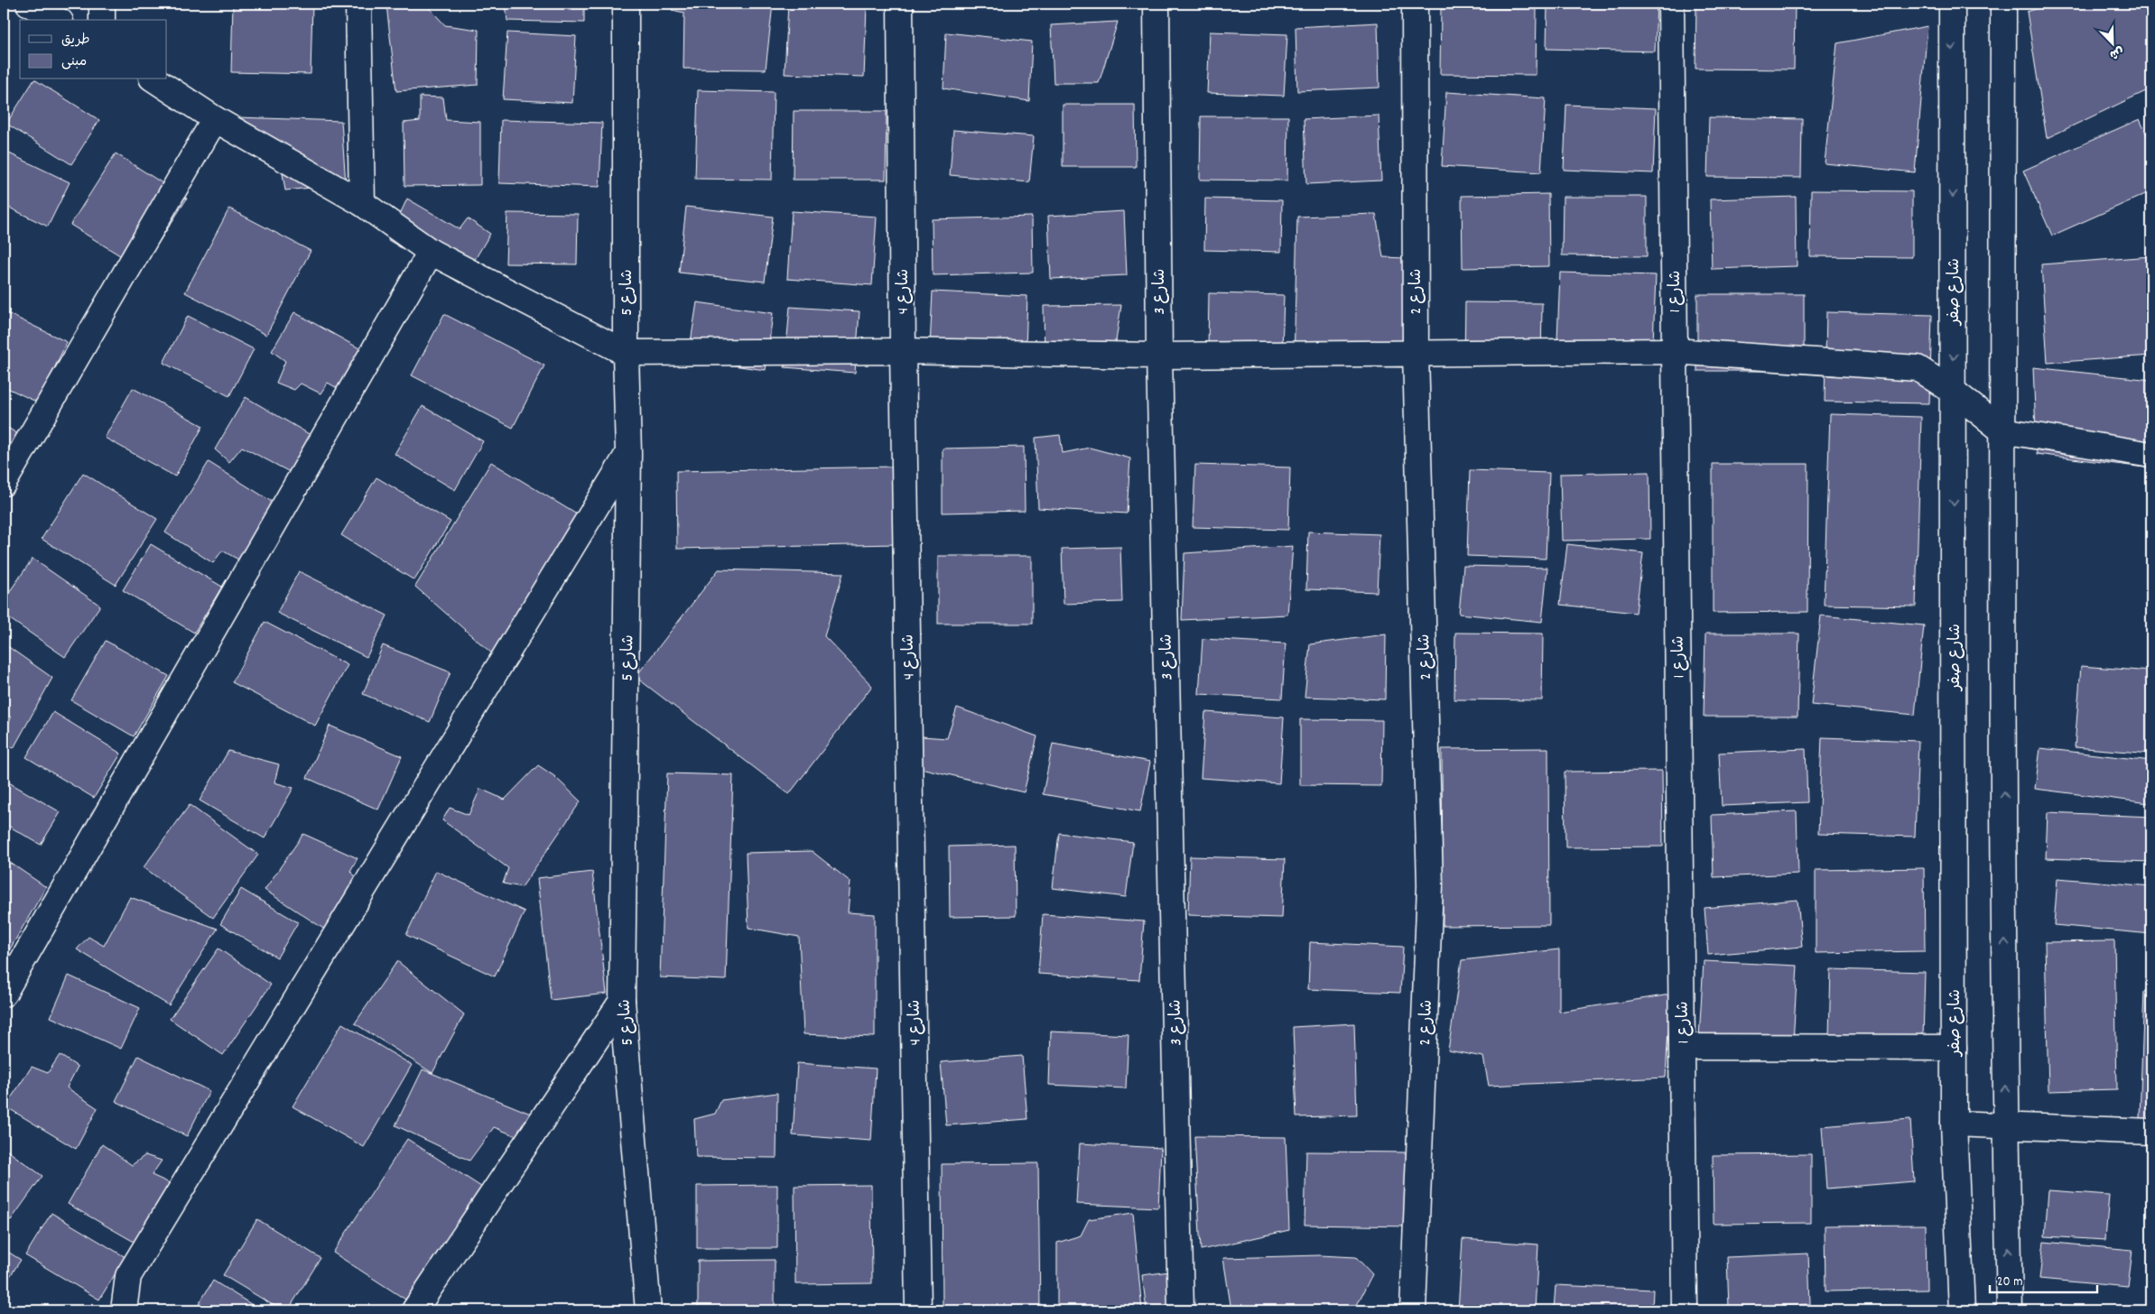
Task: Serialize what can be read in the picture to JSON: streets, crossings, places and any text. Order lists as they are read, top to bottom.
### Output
{
  "streets": {
    "street": [
      "شارع 4",
      "شارع 3",
      "شارع 2",
      "شارع 1",
      "شارع صفر",
      "شارع 5"
    ]
  },
  "legend": ["طريق", "مبنى"],
  "scale_bar": "20 m",
  "north": "bottom right"
}
